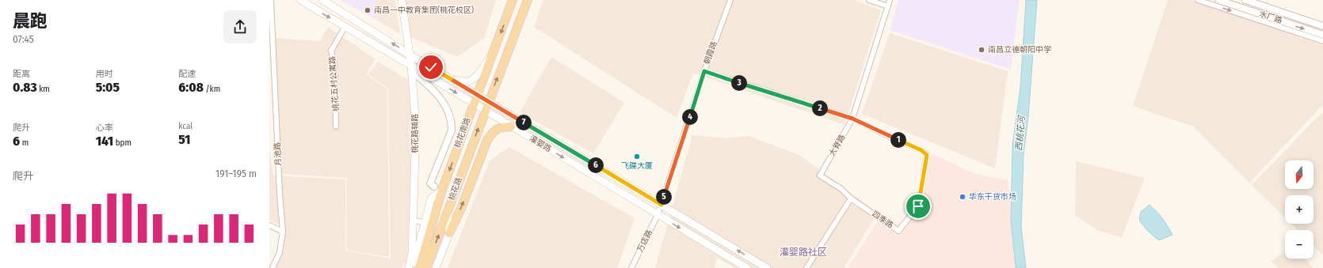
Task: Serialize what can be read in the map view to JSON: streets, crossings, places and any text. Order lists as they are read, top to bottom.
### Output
{
  "streets": {
    "main road": [
      "桃花南路",
      "桃花路辅路",
      "灌婴路",
      "桃花路"
    ],
    "street": [
      "水厂路",
      "朝霞路",
      "桃花五村公寓路",
      "大脊路",
      "月池路",
      "四季路",
      "万店路"
    ]
  },
  "crossings": [
    ["朝霞路", "灌婴路"],
    ["朝霞路", "四季路"],
    ["朝霞路", "万店路"],
    ["桃花五村公寓路", "灌婴路"],
    ["桃花南路", "灌婴路"],
    ["桃花路辅路", "灌婴路"],
    ["灌婴路", "桃花路"],
    ["灌婴路", "万店路"],
    ["大脊路", "四季路"]
  ],
  "districts": ["灌婴路社区"],
  "water": ["西桃花河"],
  "places": [
    "南昌一中教育集团(桃花校区)",
    "南昌立德朝阳中学",
    "飞碟大厦",
    "华东干货市场"
  ],
  "north": "bottom",
  "page": {
    "heading": ["晨跑", "07:45"],
    "stats": [
      ["距离", "0.83 km"],
      ["用时", "5:05"],
      ["配速", "6:08 /km"],
      ["爬升", "6 m"],
      ["心率", "141 bpm"],
      ["kcal", "51"]
    ],
    "pins": [
      "3",
      "2",
      "4",
      "7",
      "1",
      "6",
      "5"
    ],
    "map_buttons": ["+", "−"],
    "chart": ["爬升", "191–195 m"]
  }
}
